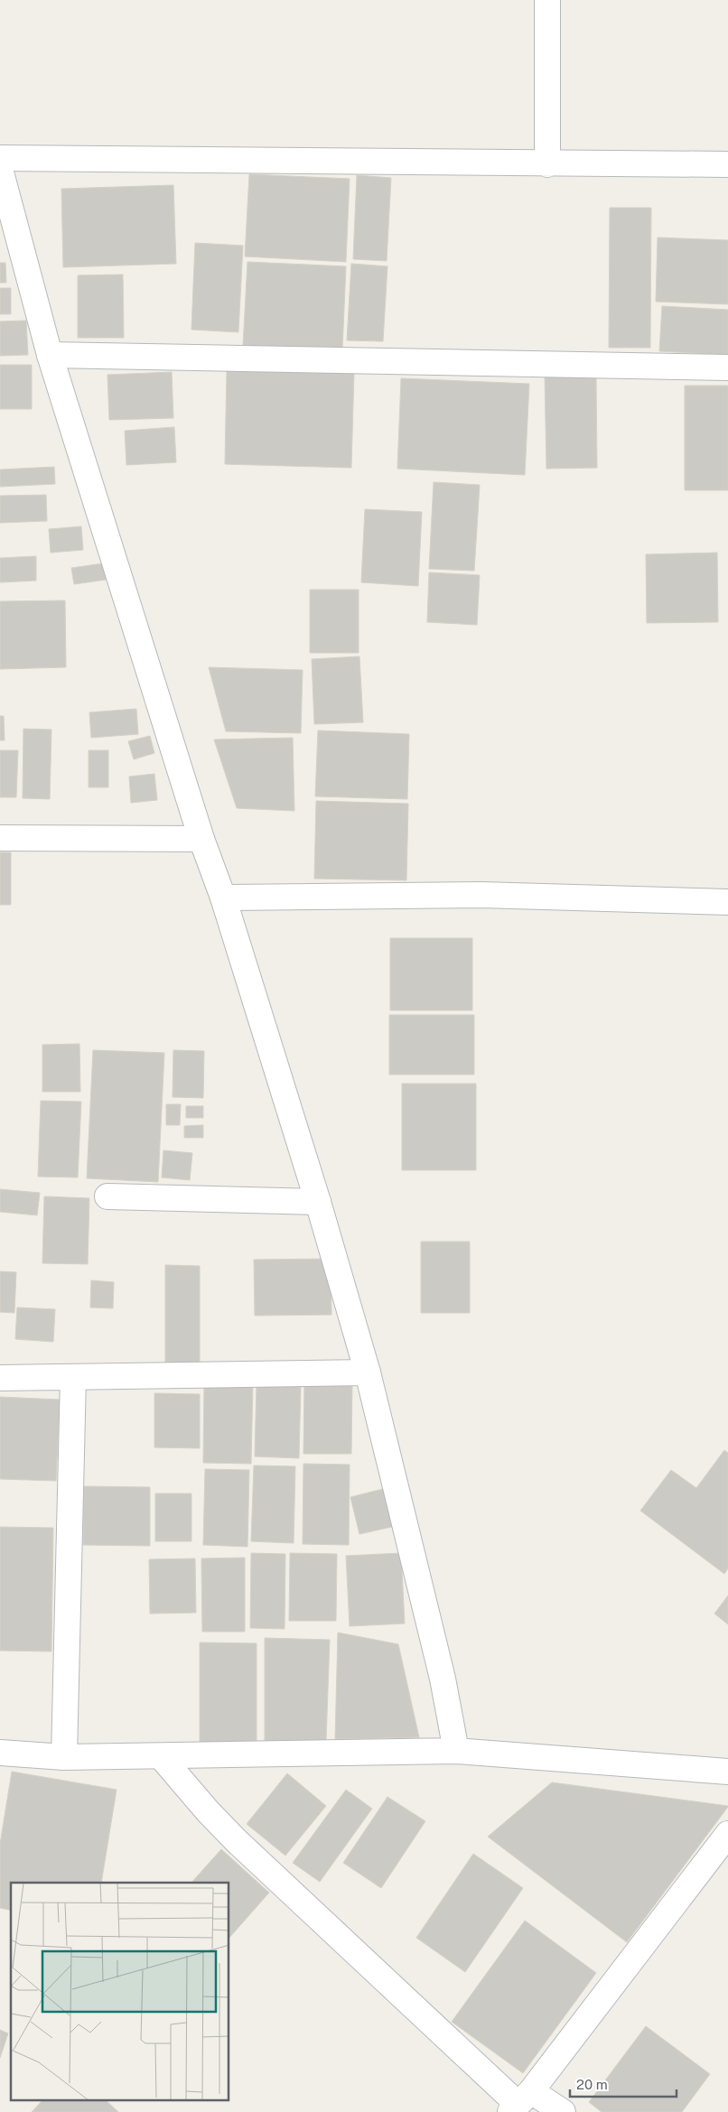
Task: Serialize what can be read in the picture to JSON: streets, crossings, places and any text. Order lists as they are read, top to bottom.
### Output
{
  "scale_bar": "20 m"
}
